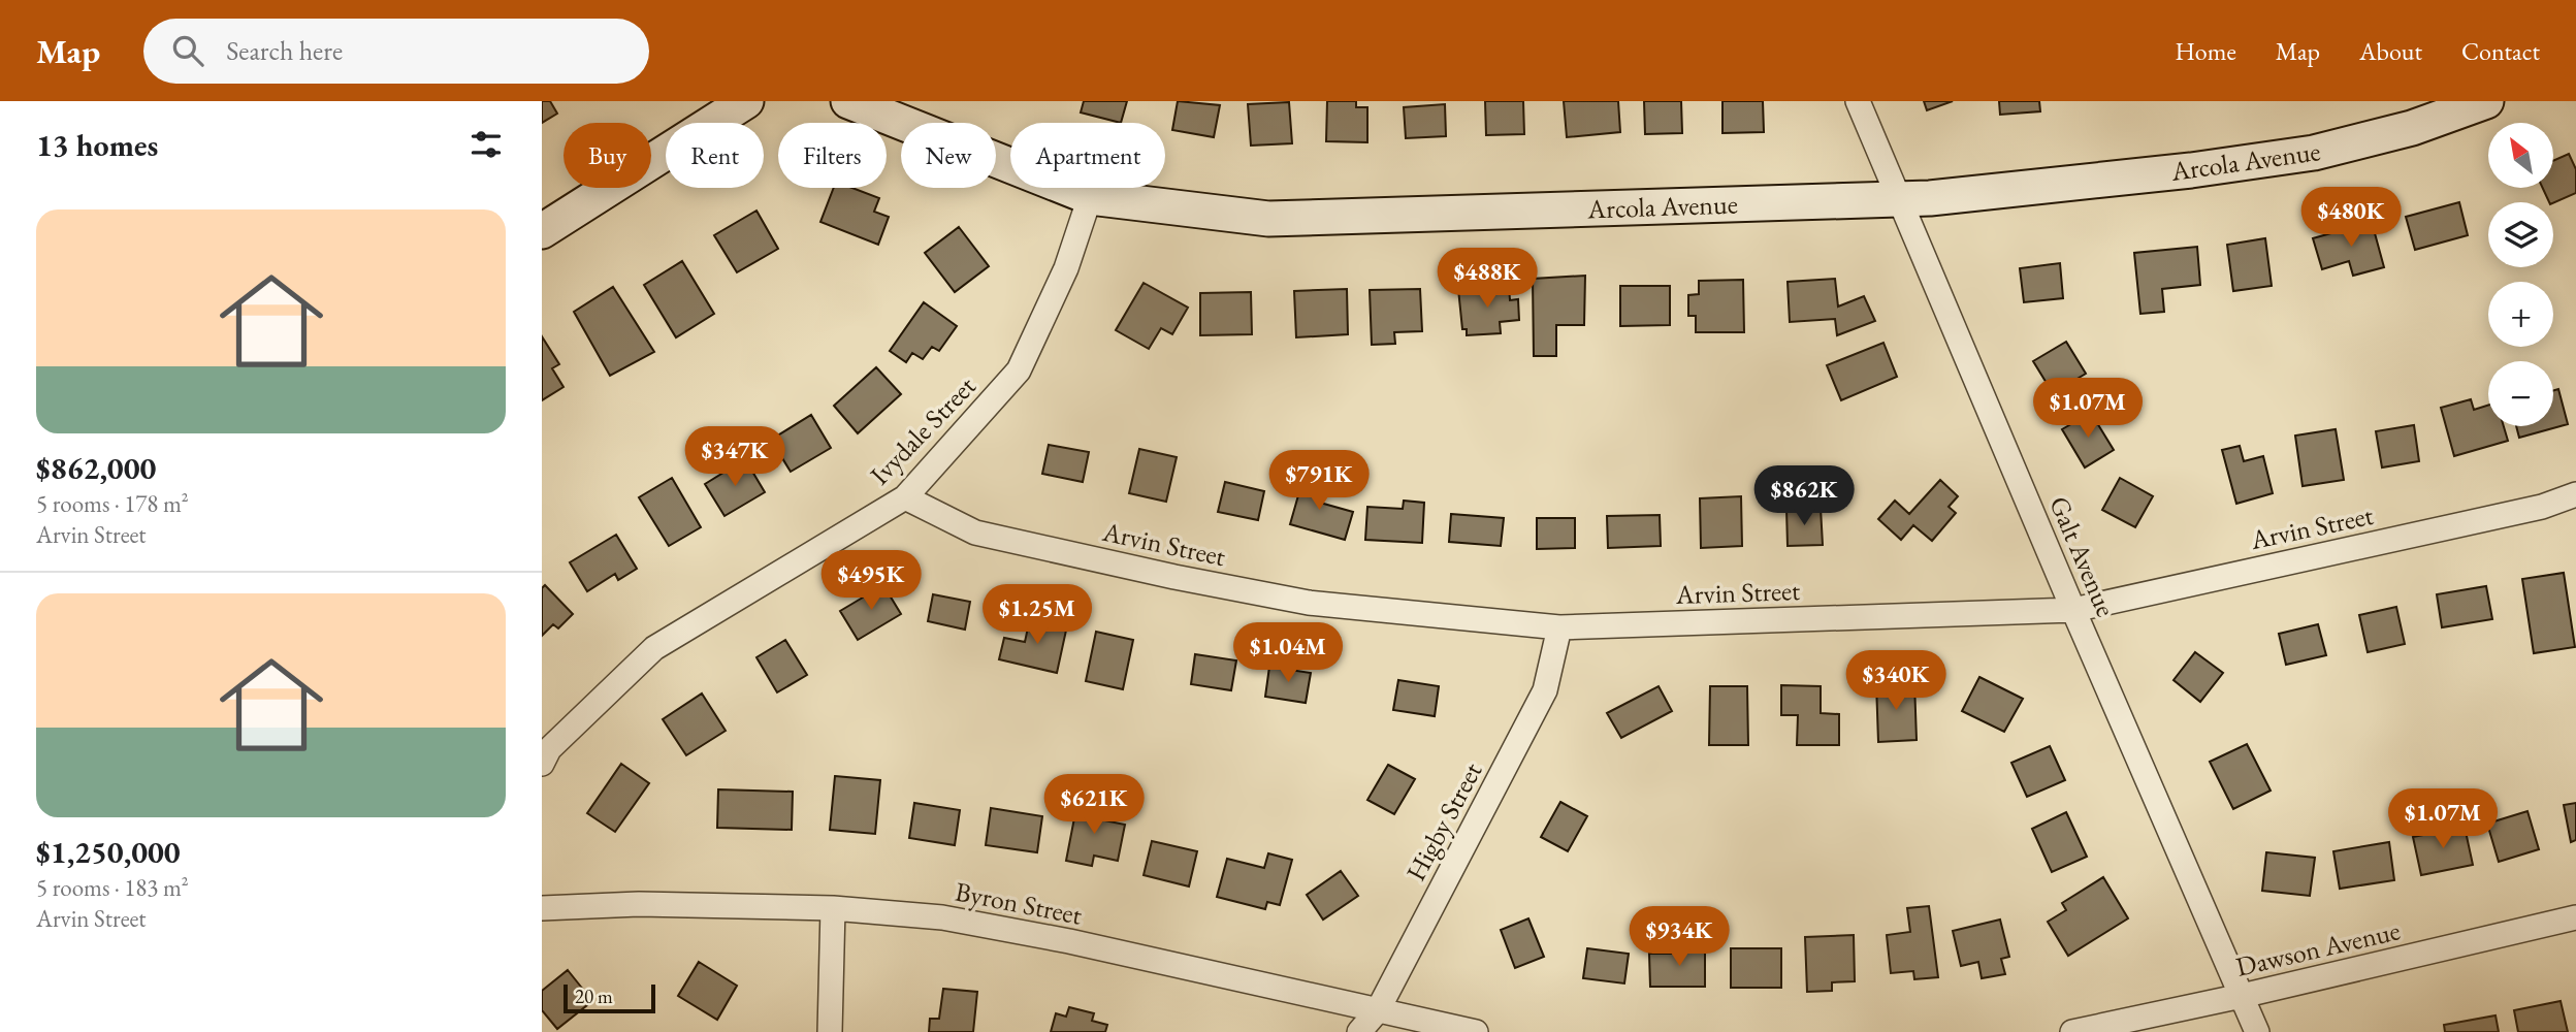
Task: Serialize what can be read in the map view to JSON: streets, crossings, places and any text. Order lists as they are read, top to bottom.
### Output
{
  "streets": {
    "street": [
      "Arcola Avenue",
      "Ivydale Street",
      "Arvin Street",
      "Galt Avenue",
      "Higby Street",
      "Byron Street",
      "Dawson Avenue"
    ]
  },
  "crossings": [
    ["Arcola Avenue", "Ivydale Street"],
    ["Arcola Avenue", "Galt Avenue"],
    ["Ivydale Street", "Arvin Street"],
    ["Arvin Street", "Galt Avenue"],
    ["Arvin Street", "Higby Street"],
    ["Galt Avenue", "Dawson Avenue"],
    ["Higby Street", "Byron Street"]
  ],
  "scale_bar": "20 m",
  "north": "top left",
  "page": {
    "header": "Map",
    "search": "Search here",
    "nav": [
      "Home",
      "Map",
      "About",
      "Contact"
    ],
    "heading": "13 homes",
    "map_buttons": ["+", "−"],
    "chip": [
      "Buy",
      "Rent",
      "Filters",
      "New",
      "Apartment"
    ],
    "price": [
      "$480K",
      "$488K",
      "$1.07M",
      "$347K",
      "$791K",
      "$862K",
      "$495K",
      "$1.25M",
      "$1.04M",
      "$340K",
      "$621K",
      "$1.07M",
      "$934K"
    ],
    "list": [
      {
        "name": "$862,000",
        "note": "5 rooms · 178 m² · Arvin Street"
      },
      {
        "name": "$1,250,000",
        "note": "5 rooms · 183 m² · Arvin Street"
      }
    ],
    "scale": "20 m"
  }
}
